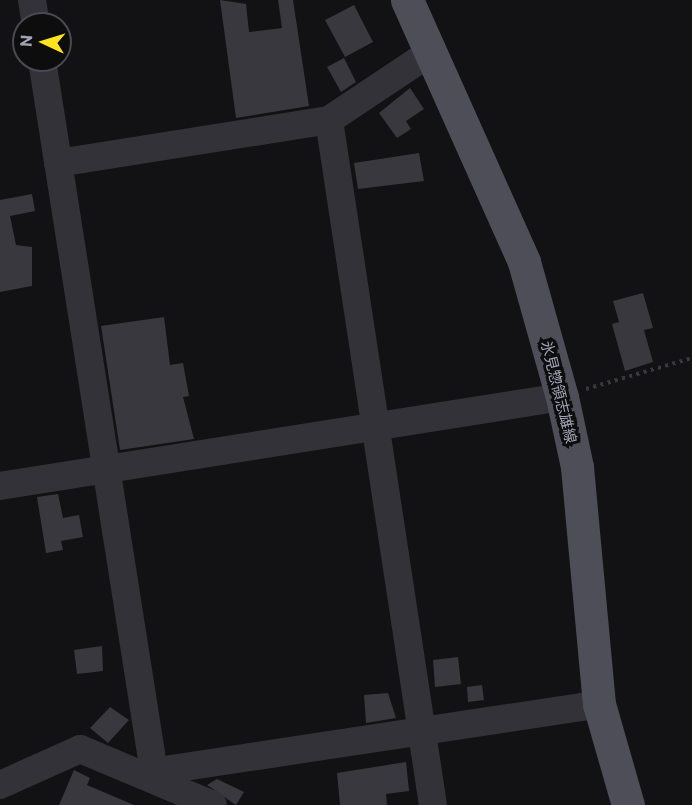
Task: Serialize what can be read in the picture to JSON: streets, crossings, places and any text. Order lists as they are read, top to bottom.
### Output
{
  "streets": {
    "main road": ["氷見惣領志雄線"]
  },
  "north": "left"
}
